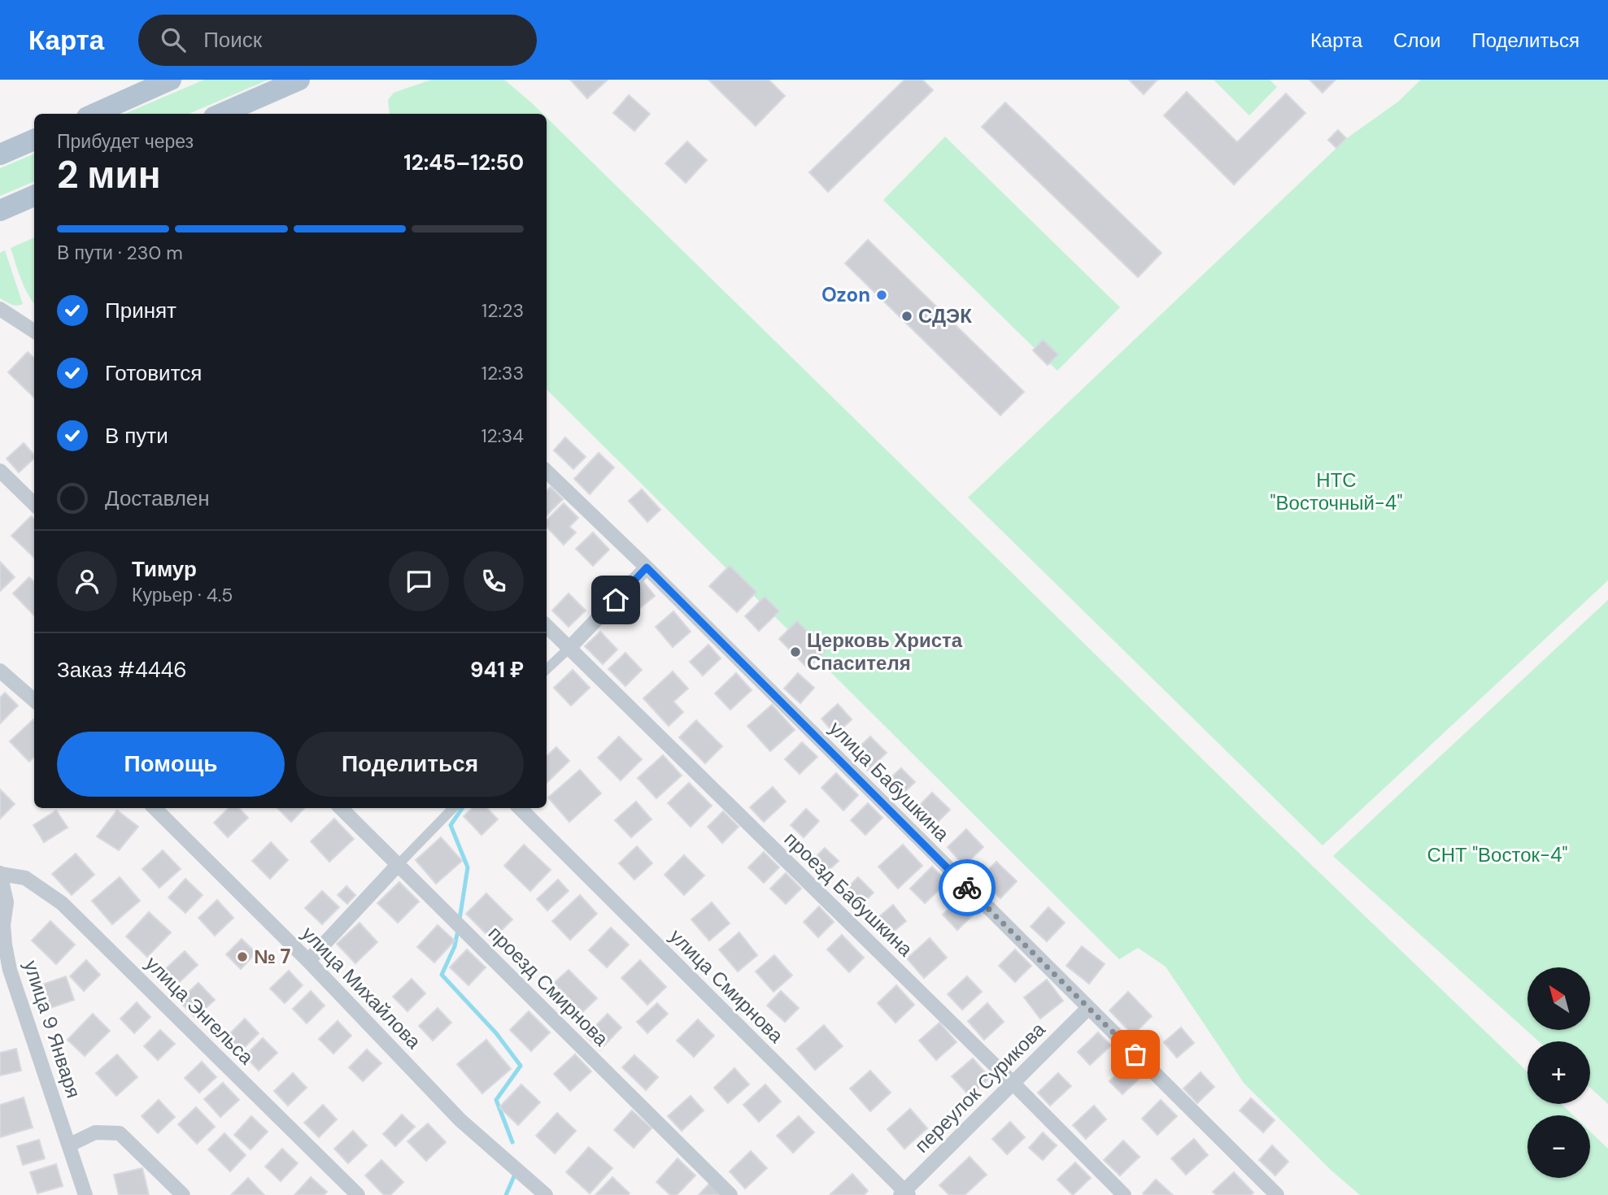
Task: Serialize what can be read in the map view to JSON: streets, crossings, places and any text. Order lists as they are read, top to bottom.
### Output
{
  "streets": {
    "street": [
      "улица Бабушкина",
      "проезд Бабушкина",
      "проезд Смирнова",
      "улица Смирнова",
      "улица Михайлова",
      "улица Энгельса",
      "улица 9 Января",
      "переулок Сурикова"
    ]
  },
  "crossings": [
    ["улица Бабушкина", "переулок Сурикова"],
    ["проезд Бабушкина", "переулок Сурикова"],
    ["улица Смирнова", "переулок Сурикова"],
    ["улица Энгельса", "улица 9 Января"]
  ],
  "parks": ["НТС \"Восточный-4\"", "СНТ \"Восток-4\""],
  "places": [
    "Ozon",
    "СДЭК",
    "Церковь Христа Спасителя",
    "№ 7"
  ],
  "north": "top left",
  "page": {
    "header": "Карта",
    "search": "Поиск",
    "nav": ["Карта", "Слои", "Поделиться"],
    "heading": ["2 мин", "Прибудет через", "12:45–12:50"],
    "panel": [
      "Тимур",
      "Курьер · 4.5",
      "Заказ #4446",
      "941 ₽"
    ],
    "bar": "В пути · 230 m",
    "list": [
      ["Принят", "12:23"],
      ["Готовится", "12:33"],
      ["В пути", "12:34"],
      "Доставлен"
    ],
    "buttons": ["Помощь", "Поделиться"],
    "map_buttons": ["+", "−"]
  }
}
